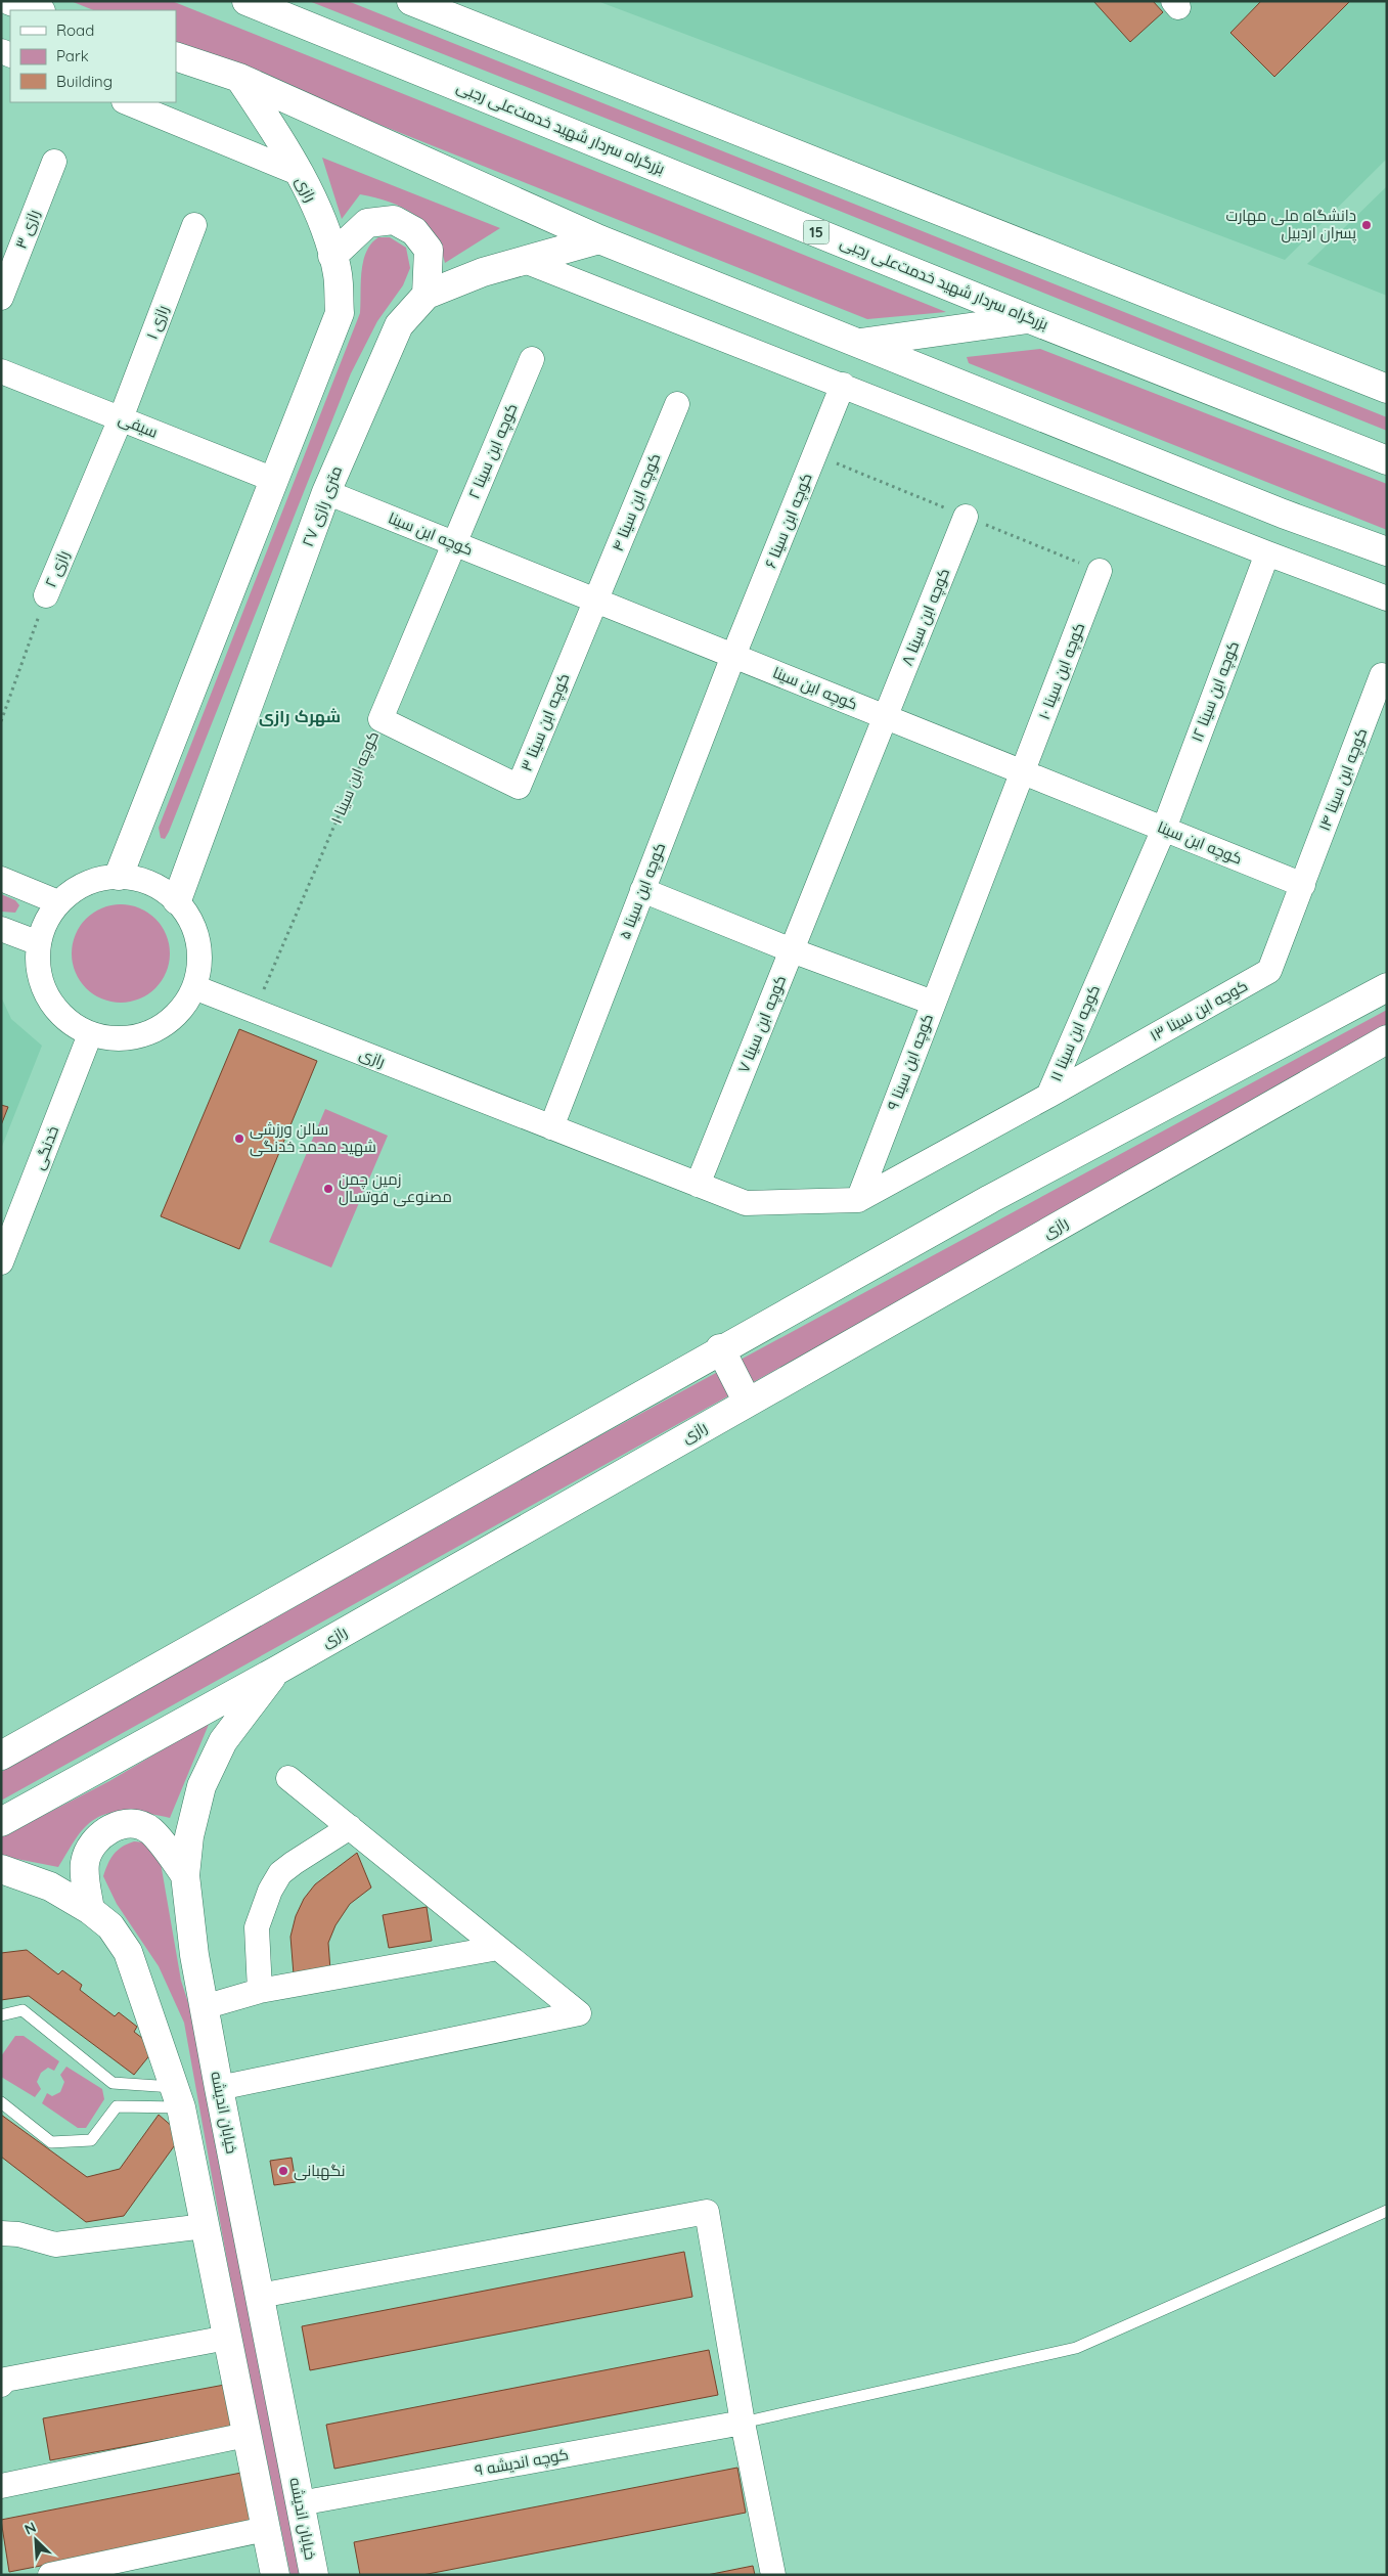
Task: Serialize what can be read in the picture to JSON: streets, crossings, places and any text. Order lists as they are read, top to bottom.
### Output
{
  "streets": {
    "main road": [
      "بزرگراه سردار شهید خدمت‌علی رجبی",
      "رازی",
      "15",
      "۲۷ متری رازی",
      "خیابان اندیشه"
    ],
    "street": [
      "رازی ۳",
      "رازی ۱",
      "سیفی",
      "کوچه ابن سینا ۲",
      "کوچه ابن سینا ۴",
      "کوچه ابن سینا ۶",
      "کوچه ابن سینا",
      "رازی ۲",
      "کوچه ابن سینا ۸",
      "کوچه ابن سینا ۱۰",
      "کوچه ابن سینا ۱۲",
      "کوچه ابن سینا ۳",
      "کوچه ابن سینا ۱",
      "کوچه ابن سینا ۱۴",
      "کوچه ابن سینا ۵",
      "کوچه ابن سینا ۱۳",
      "کوچه ابن سینا ۷",
      "کوچه ابن سینا ۱۱",
      "کوچه ابن سینا ۹",
      "خدنگی",
      "کوچه اندیشه ۹"
    ]
  },
  "crossings": [
    ["رازی", "سیفی"],
    ["رازی", "۲۷ متری رازی"],
    ["رازی", "کوچه ابن سینا ۱"],
    ["رازی", "کوچه ابن سینا ۵"],
    ["رازی", "خدنگی"],
    ["رازی", "خیابان اندیشه"],
    ["رازی ۱", "سیفی"],
    ["رازی ۱", "رازی ۲"],
    ["سیفی", "رازی ۲"],
    ["کوچه ابن سینا ۲", "کوچه ابن سینا"],
    ["کوچه ابن سینا ۲", "کوچه ابن سینا ۱"],
    ["کوچه ابن سینا ۴", "کوچه ابن سینا"],
    ["کوچه ابن سینا ۴", "کوچه ابن سینا ۳"],
    ["۲۷ متری رازی", "کوچه ابن سینا"],
    ["۲۷ متری رازی", "خدنگی"],
    ["کوچه ابن سینا ۶", "کوچه ابن سینا"],
    ["کوچه ابن سینا ۶", "کوچه ابن سینا ۵"],
    ["کوچه ابن سینا", "کوچه ابن سینا ۸"],
    ["کوچه ابن سینا", "کوچه ابن سینا ۱۰"],
    ["کوچه ابن سینا", "کوچه ابن سینا ۱۲"],
    ["کوچه ابن سینا", "کوچه ابن سینا ۳"],
    ["کوچه ابن سینا", "کوچه ابن سینا ۱"],
    ["کوچه ابن سینا", "کوچه ابن سینا ۱۴"],
    ["کوچه ابن سینا", "کوچه ابن سینا ۵"],
    ["کوچه ابن سینا", "کوچه ابن سینا ۱۳"],
    ["کوچه ابن سینا", "کوچه ابن سینا ۷"],
    ["کوچه ابن سینا", "کوچه ابن سینا ۱۱"],
    ["کوچه ابن سینا", "کوچه ابن سینا ۹"],
    ["کوچه ابن سینا ۸", "کوچه ابن سینا ۷"],
    ["کوچه ابن سینا ۱۰", "کوچه ابن سینا ۹"],
    ["کوچه ابن سینا ۱۲", "کوچه ابن سینا ۱۱"],
    ["کوچه ابن سینا ۳", "کوچه ابن سینا ۱"],
    ["کوچه ابن سینا ۱۴", "کوچه ابن سینا ۱۳"],
    ["کوچه ابن سینا ۱۳", "کوچه ابن سینا ۱۱"],
    ["کوچه ابن سینا ۱۱", "کوچه ابن سینا ۹"],
    ["خیابان اندیشه", "کوچه اندیشه ۹"]
  ],
  "districts": ["شهرک رازی"],
  "places": [
    "دانشگاه ملی مهارت پسران اردبیل",
    "سالن ورزشی شهید محمد خدنگی",
    "زمین چمن مصنوعی فوتسال",
    "نگهبانی"
  ],
  "legend": ["Road", "Park", "Building"],
  "north": "top left"
}
